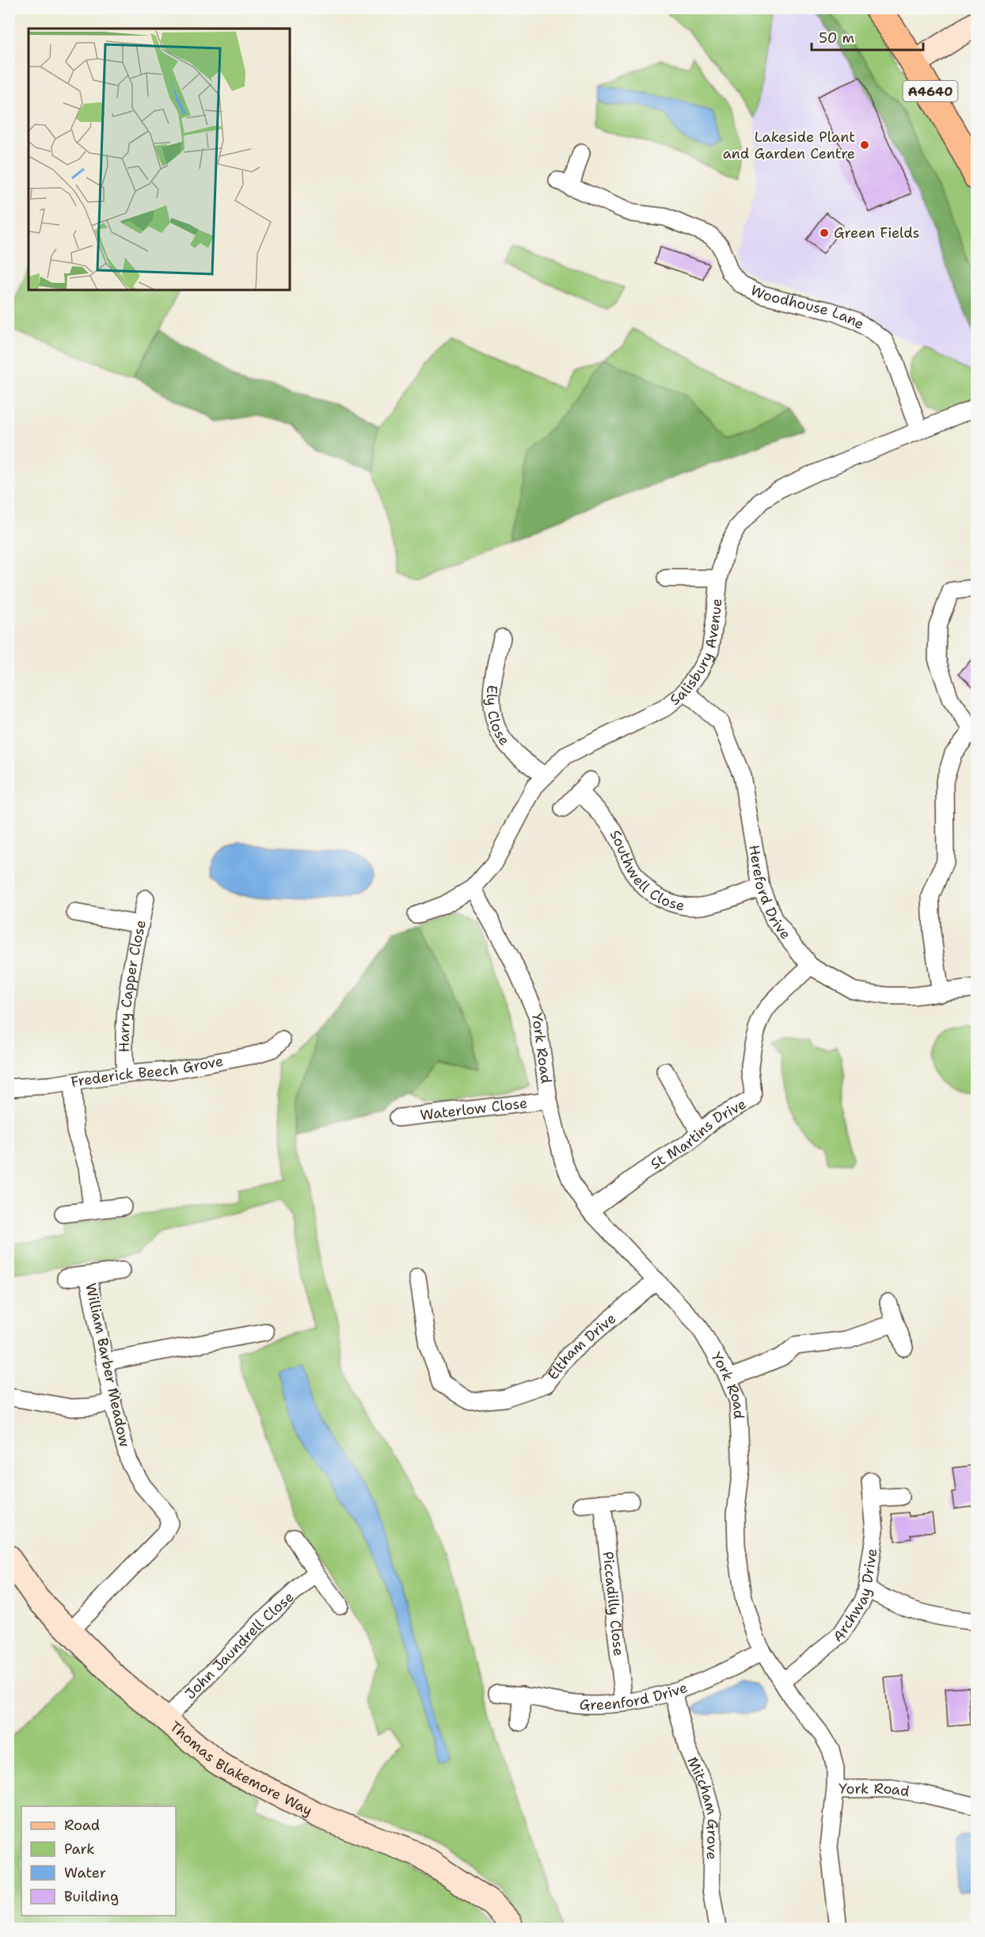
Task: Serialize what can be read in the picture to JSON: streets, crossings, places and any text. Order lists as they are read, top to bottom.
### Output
{
  "streets": {
    "main road": ["A4640"],
    "street": [
      "Woodhouse Lane",
      "Salisbury Avenue",
      "Ely Close",
      "Southwell Close",
      "Hereford Drive",
      "Harry Capper Close",
      "York Road",
      "Frederick Beech Grove",
      "Waterlow Close",
      "St Martins Drive",
      "Eltham Drive",
      "William Barber Meadow",
      "Archway Drive",
      "Piccadilly Close",
      "John Jaundrell Close",
      "Greenford Drive",
      "Thomas Blakemore Way",
      "Mitcham Grove"
    ]
  },
  "crossings": [
    ["Woodhouse Lane", "Salisbury Avenue"],
    ["Salisbury Avenue", "Ely Close"],
    ["Salisbury Avenue", "Hereford Drive"],
    ["Salisbury Avenue", "York Road"],
    ["Southwell Close", "Hereford Drive"],
    ["Hereford Drive", "St Martins Drive"],
    ["Harry Capper Close", "Frederick Beech Grove"],
    ["York Road", "Waterlow Close"],
    ["York Road", "St Martins Drive"],
    ["York Road", "Eltham Drive"],
    ["York Road", "Archway Drive"],
    ["York Road", "Greenford Drive"],
    ["William Barber Meadow", "Thomas Blakemore Way"],
    ["Piccadilly Close", "Greenford Drive"],
    ["John Jaundrell Close", "Thomas Blakemore Way"],
    ["Greenford Drive", "Mitcham Grove"]
  ],
  "places": ["Lakeside Plant and Garden Centre", "Green Fields"],
  "legend": [
    "Road",
    "Park",
    "Water",
    "Building"
  ],
  "scale_bar": "50 m"
}
